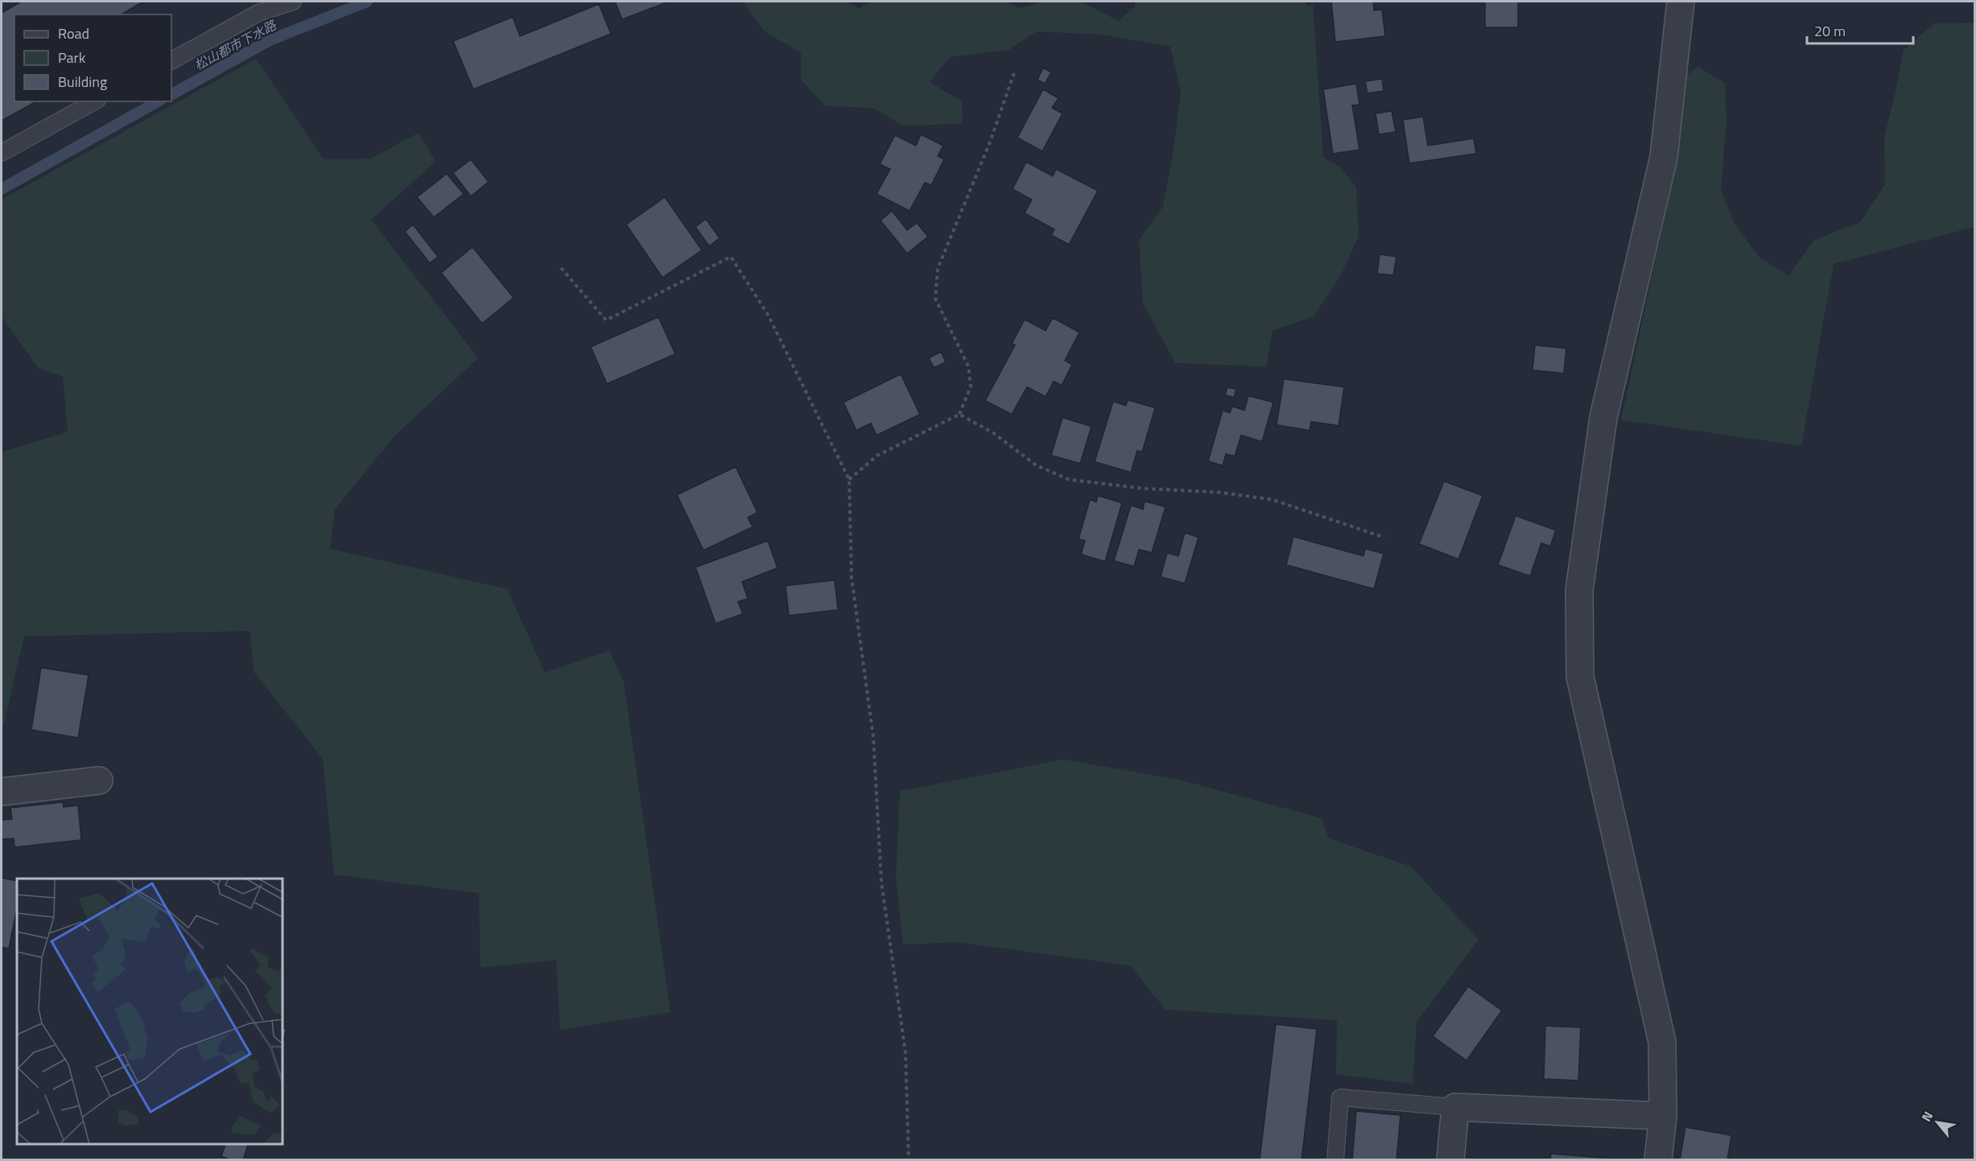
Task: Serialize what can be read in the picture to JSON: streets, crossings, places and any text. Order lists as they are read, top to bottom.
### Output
{
  "water": ["松山都市下水路"],
  "legend": ["Road", "Park", "Building"],
  "scale_bar": "20 m",
  "north": "top left"
}
